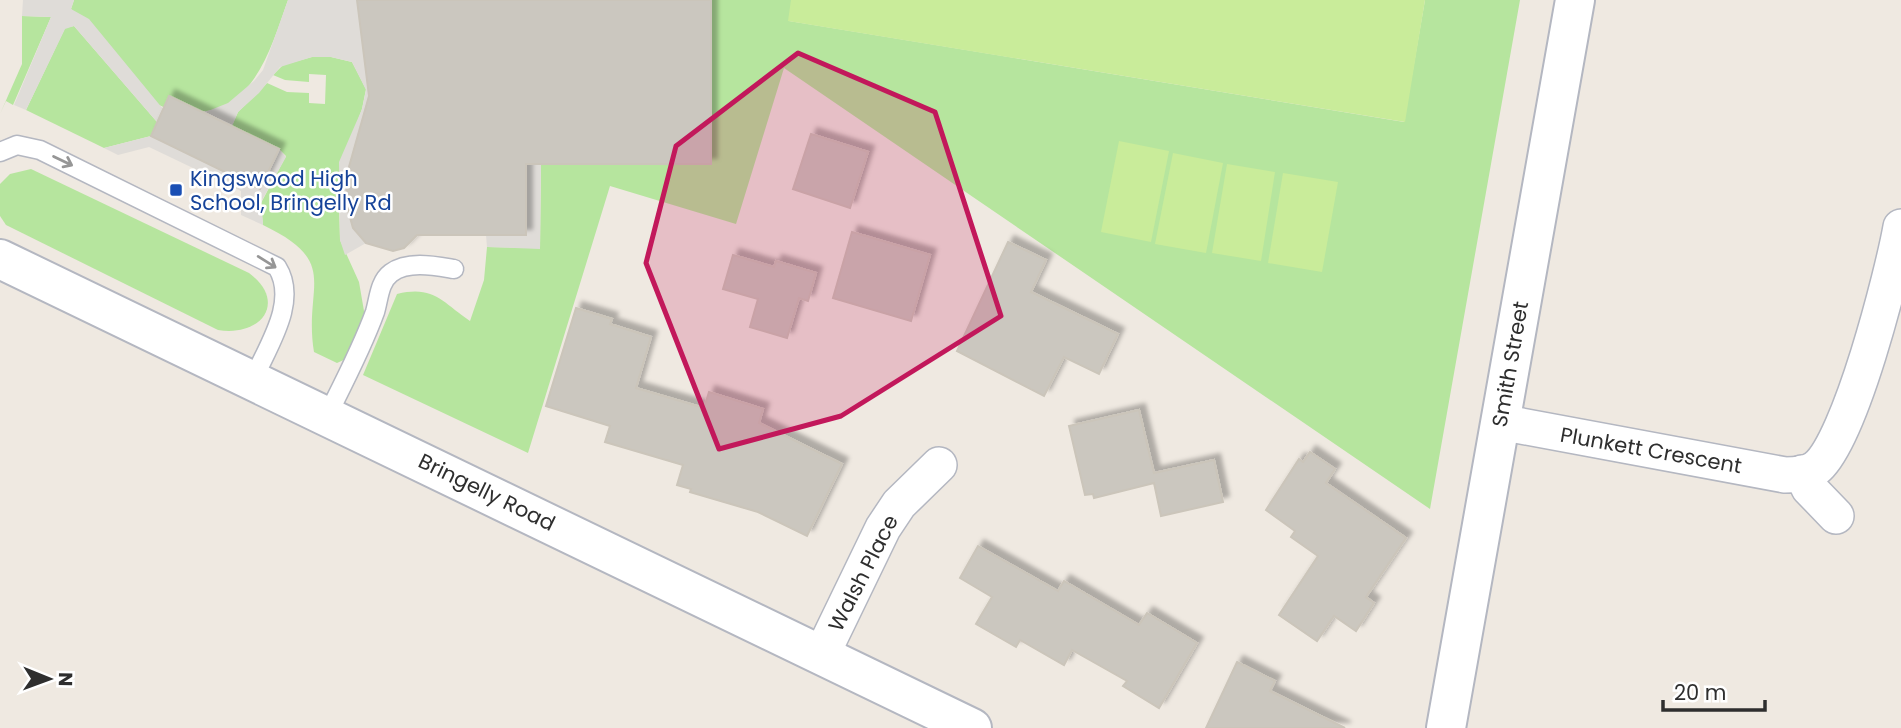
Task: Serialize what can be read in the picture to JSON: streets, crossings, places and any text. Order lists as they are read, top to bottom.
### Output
{
  "streets": {
    "main road": ["Smith Street", "Bringelly Road"],
    "street": ["Plunkett Crescent", "Walsh Place"]
  },
  "crossings": [
    ["Smith Street", "Plunkett Crescent"],
    ["Bringelly Road", "Walsh Place"]
  ],
  "places": {
    "transit": ["Kingswood High School, Bringelly Rd"]
  },
  "scale_bar": "20 m",
  "north": "right"
}
